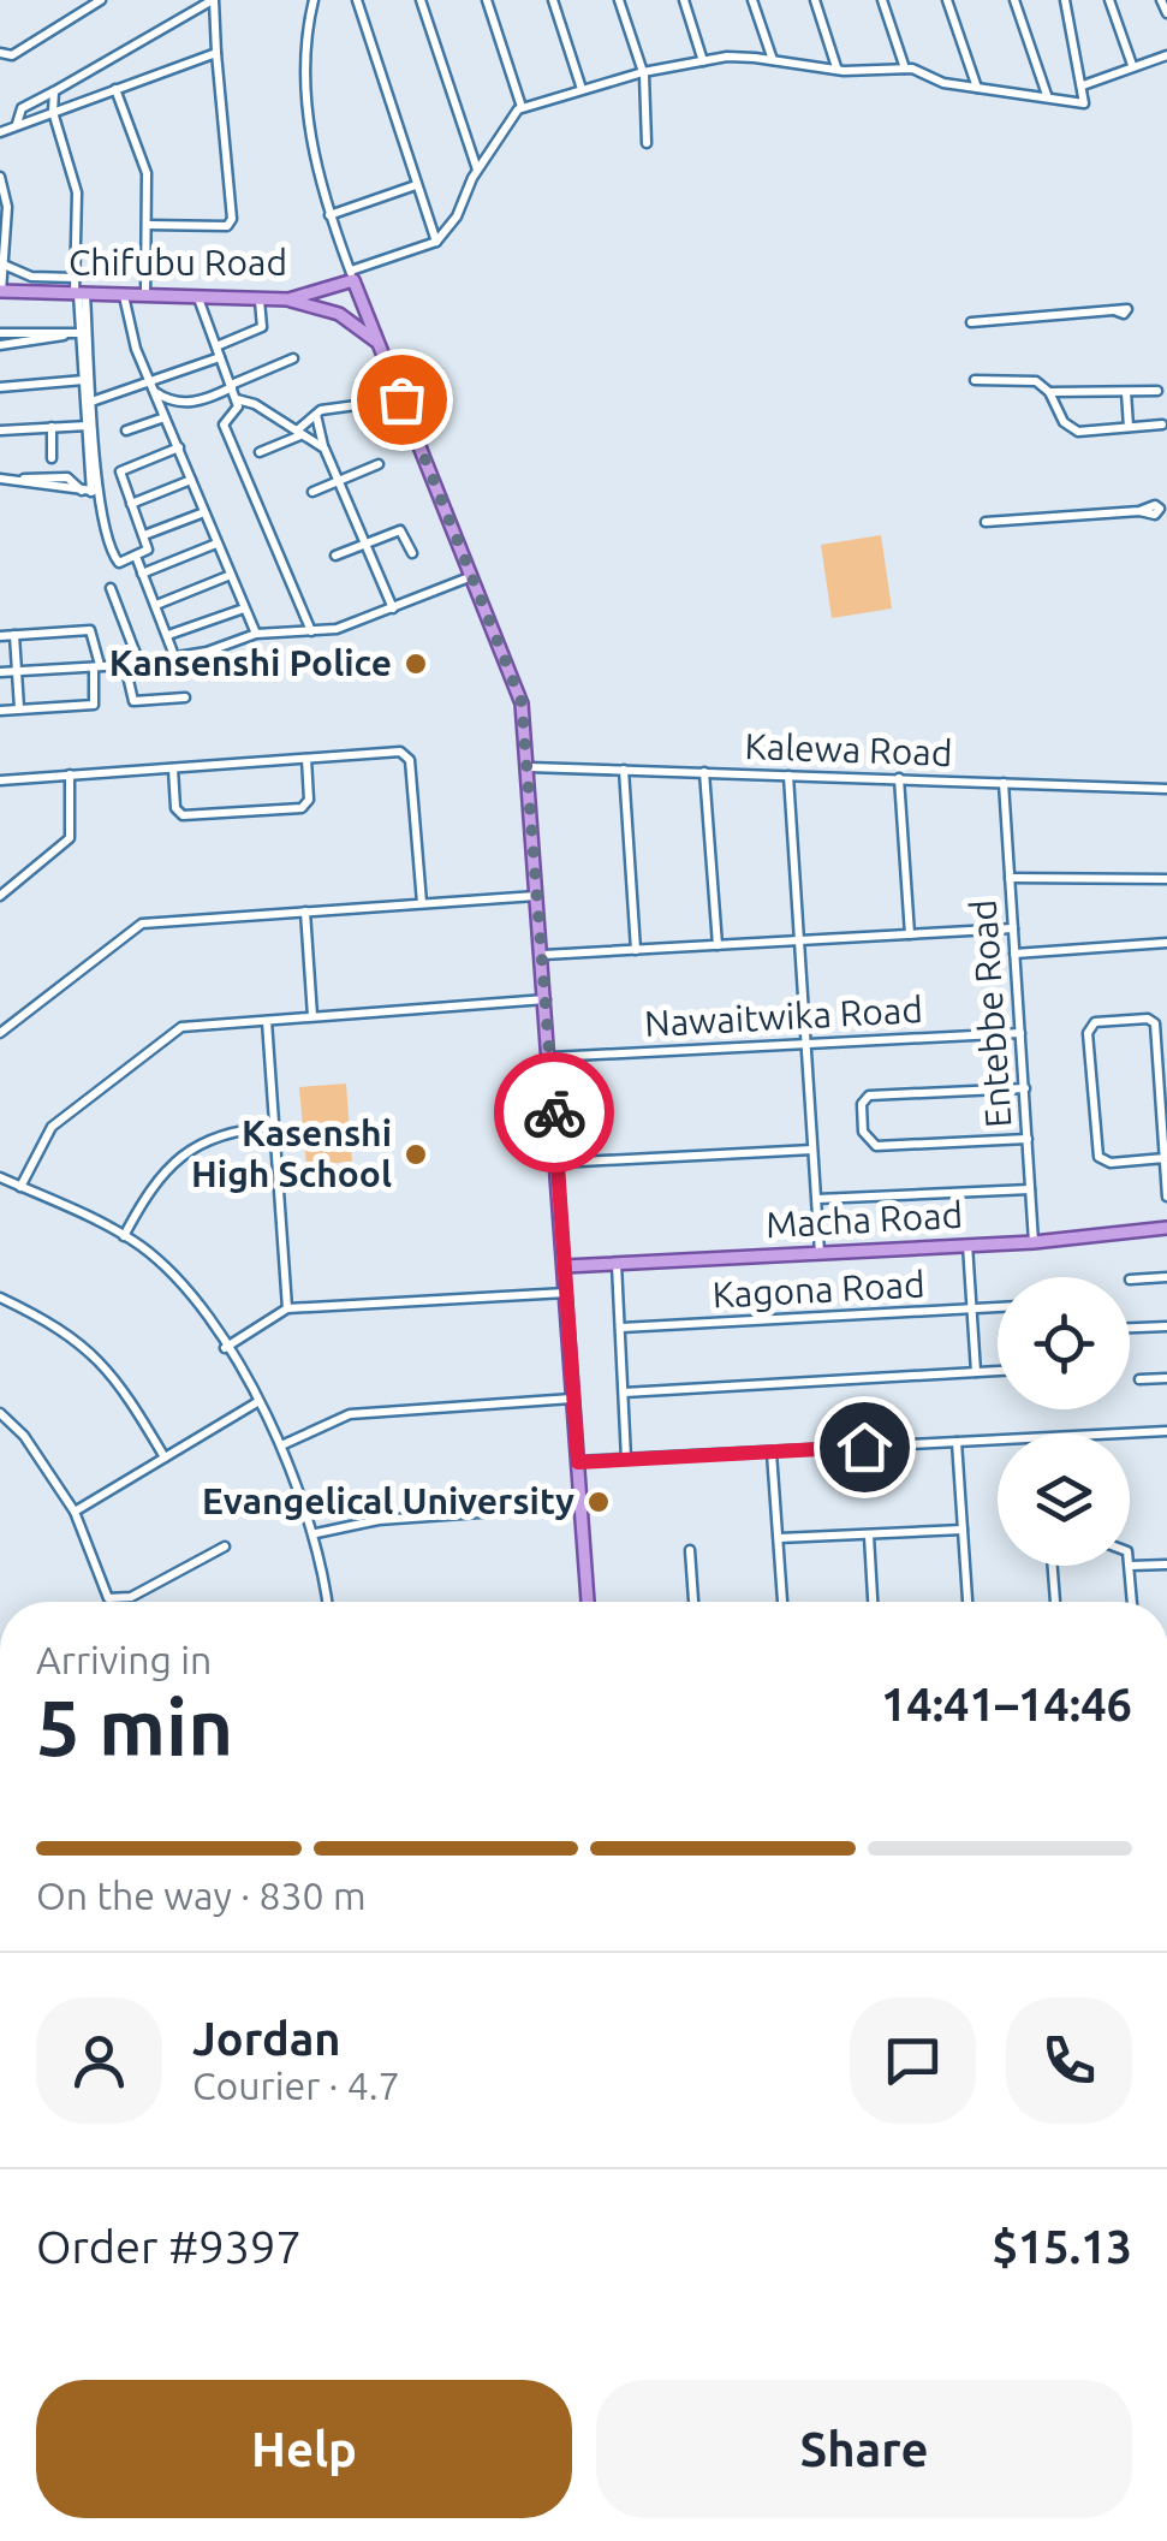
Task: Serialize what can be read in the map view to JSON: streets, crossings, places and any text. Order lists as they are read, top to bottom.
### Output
{
  "streets": {
    "main road": ["Chifubu Road", "Macha Road"],
    "street": [
      "Kalewa Road",
      "Entebbe Road",
      "Nawaitwika Road",
      "Kagona Road"
    ]
  },
  "crossings": [
    ["Kalewa Road", "Entebbe Road"],
    ["Entebbe Road", "Nawaitwika Road"],
    ["Entebbe Road", "Macha Road"]
  ],
  "places": ["Kansenshi Police", "Kasenshi High School", "Evangelical University"],
  "page": {
    "heading": ["5 min", "Arriving in", "14:41–14:46"],
    "panel": [
      "Jordan",
      "Courier · 4.7",
      "Order #9397",
      "$15.13"
    ],
    "bar": "On the way · 830 m",
    "buttons": ["Help", "Share"]
  }
}
